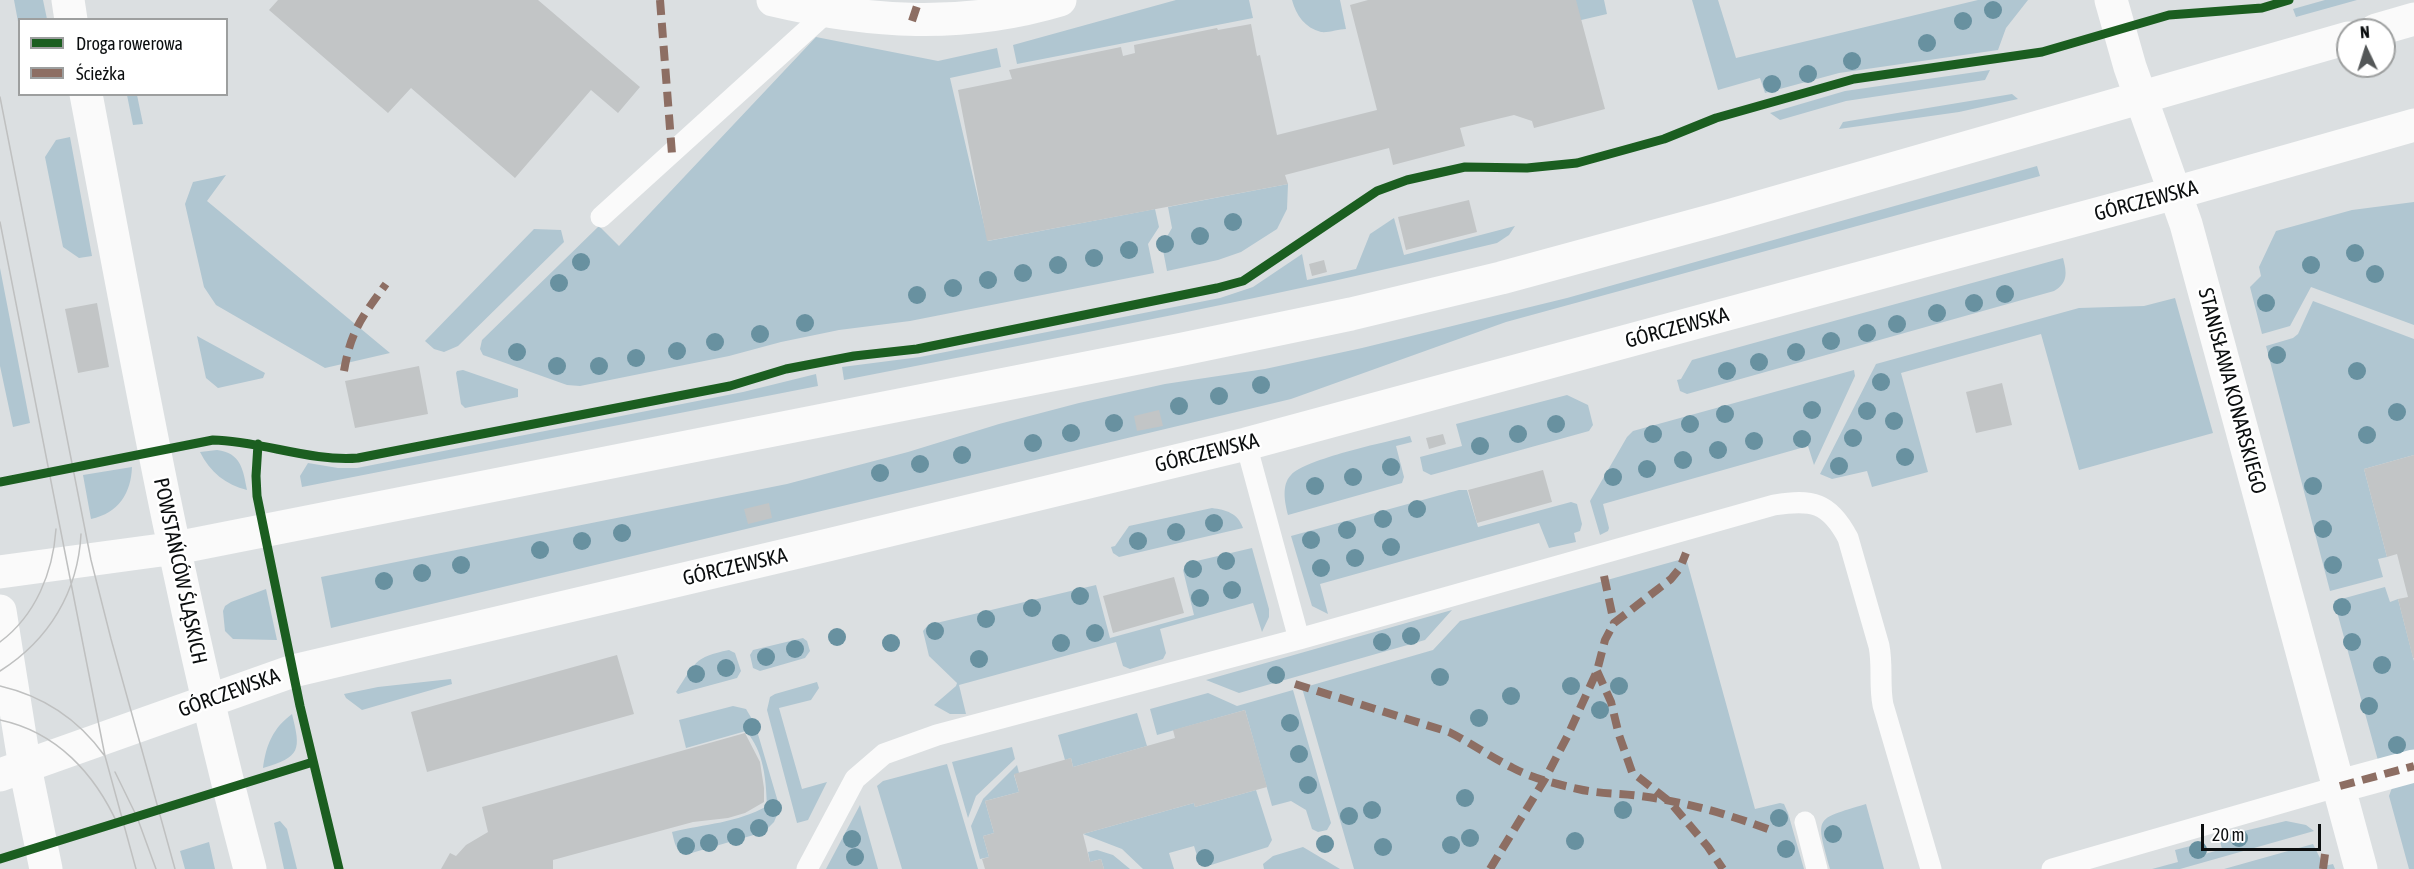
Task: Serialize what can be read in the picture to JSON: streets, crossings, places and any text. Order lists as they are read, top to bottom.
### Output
{
  "streets": {
    "main road": ["GÓRCZEWSKA", "STANISŁAWA KONARSKIEGO", "POWSTAŃCÓW ŚLĄSKICH"]
  },
  "crossings": [
    ["GÓRCZEWSKA", "STANISŁAWA KONARSKIEGO"],
    ["GÓRCZEWSKA", "POWSTAŃCÓW ŚLĄSKICH"]
  ],
  "legend": ["Droga rowerowa", "Ścieżka"],
  "scale_bar": "20 m",
  "north": "top"
}
